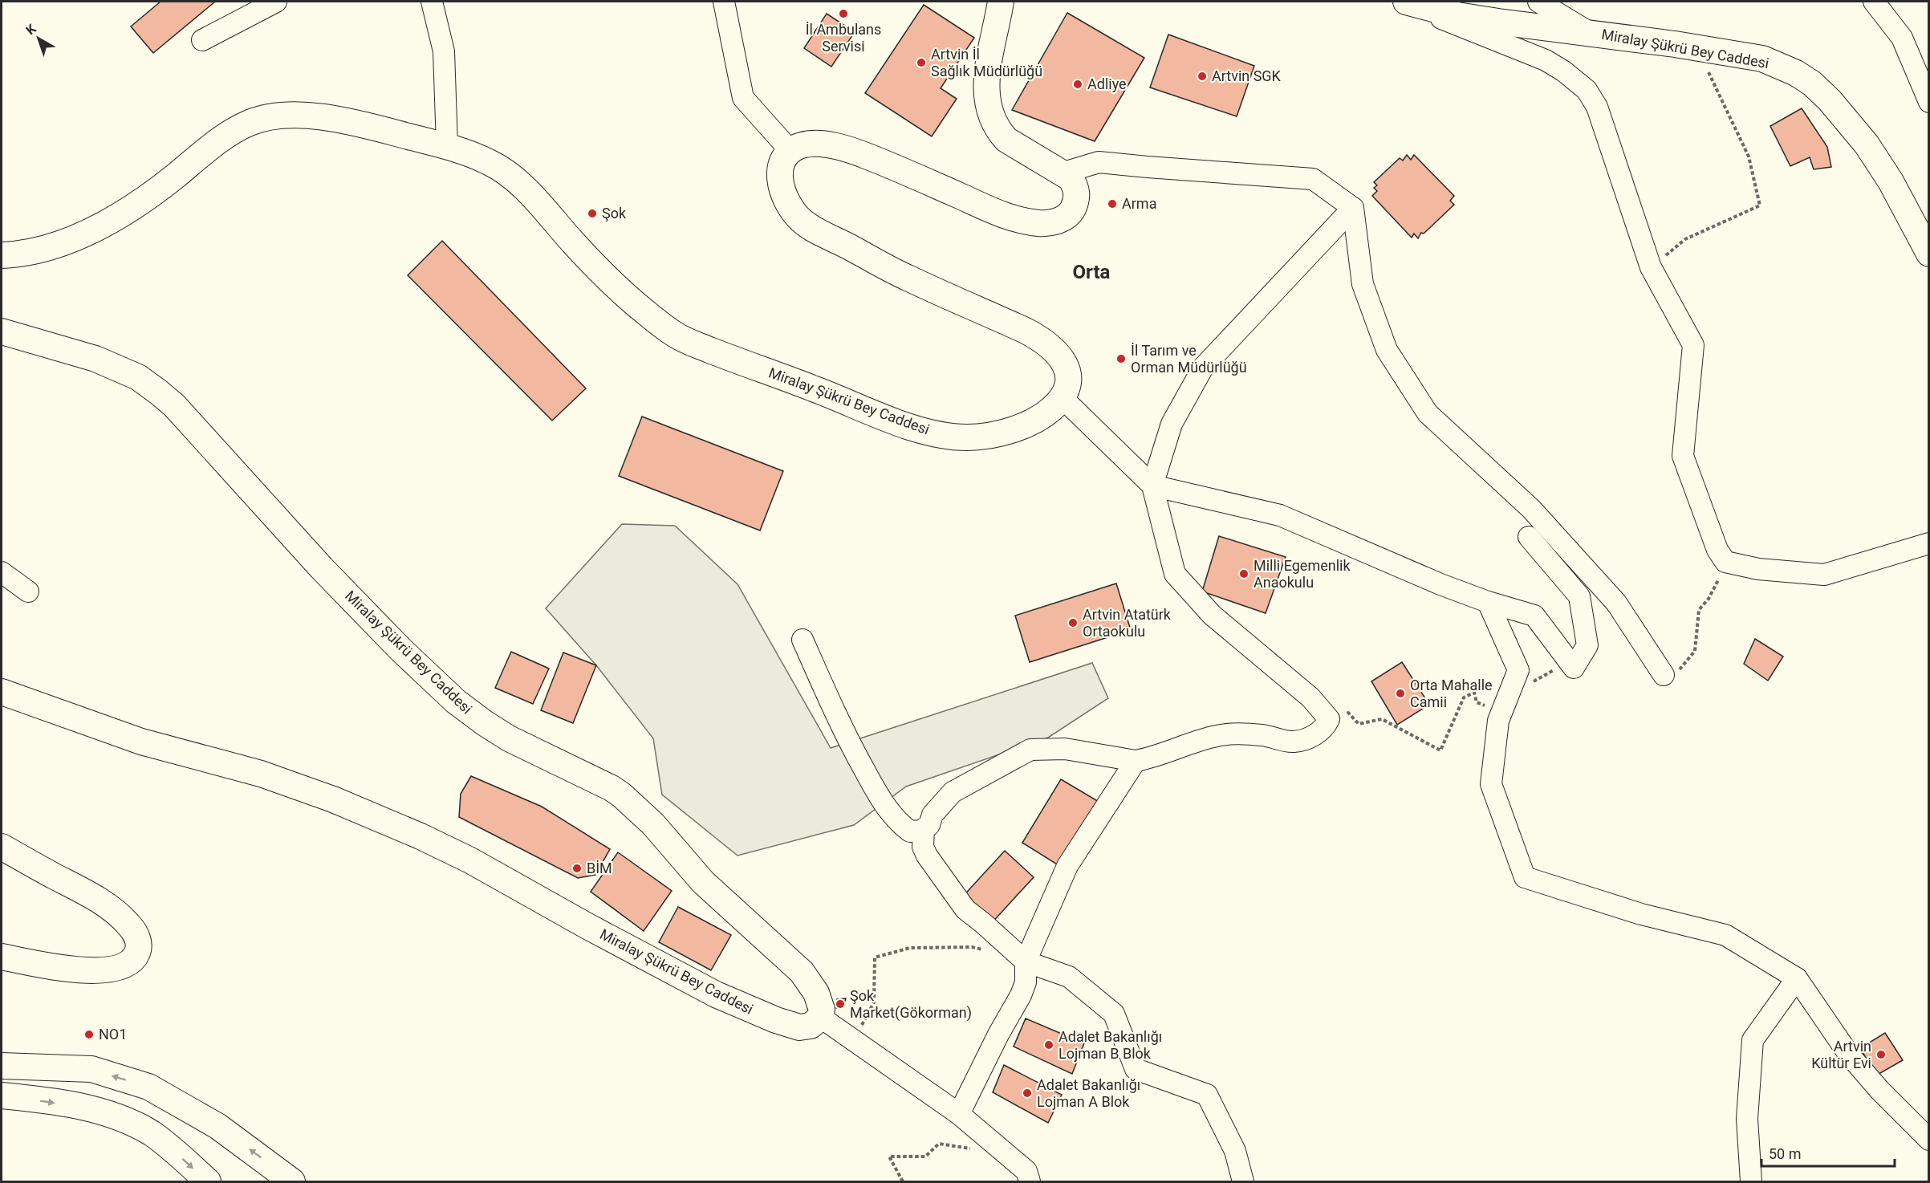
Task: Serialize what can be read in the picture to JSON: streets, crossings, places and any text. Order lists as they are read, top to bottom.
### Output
{
  "streets": {
    "main road": ["Miralay Şükrü Bey Caddesi"]
  },
  "districts": ["Orta"],
  "places": [
    "İl Ambulans Servisi",
    "Artvin İl Sağlık Müdürlüğü",
    "Artvin SGK",
    "Adliye",
    "Arma",
    "Şok",
    "İl Tarım ve Orman Müdürlüğü",
    "Milli Egemenlik Anaokulu",
    "Artvin Atatürk Ortaokulu",
    "Orta Mahalle Camii",
    "BİM",
    "Şok Market(Gökorman)",
    "NO1",
    "Adalet Bakanlığı Lojman B Blok",
    "Artvin Kültür Evi",
    "Adalet Bakanlığı Lojman A Blok"
  ],
  "scale_bar": "50 m",
  "north": "top left"
}
